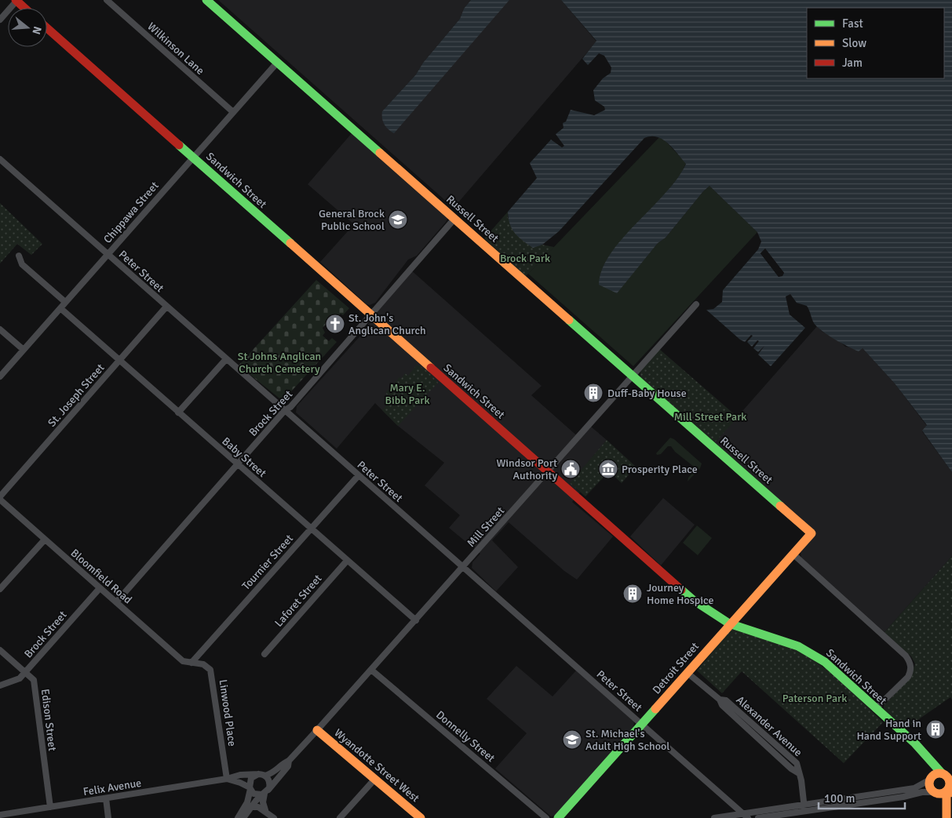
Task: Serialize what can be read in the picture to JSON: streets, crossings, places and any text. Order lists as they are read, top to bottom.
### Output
{
  "streets": {
    "main road": [
      "Sandwich Street",
      "Russell Street",
      "Detroit Street",
      "Wyandotte Street West"
    ],
    "street": [
      "Wilkinson Lane",
      "Chippawa Street",
      "Peter Street",
      "St. Joseph Street",
      "Brock Street",
      "Baby Street",
      "Mill Street",
      "Tournier Street",
      "Bloomfield Road",
      "Laforet Street",
      "Linwood Place",
      "Edison Street",
      "Alexander Avenue",
      "Donnelly Street",
      "Felix Avenue"
    ]
  },
  "crossings": [
    ["Wilkinson Lane", "Chippawa Street"],
    ["Sandwich Street", "Chippawa Street"],
    ["Sandwich Street", "Brock Street"],
    ["Sandwich Street", "Mill Street"],
    ["Sandwich Street", "Detroit Street"],
    ["Chippawa Street", "Russell Street"],
    ["Chippawa Street", "Peter Street"],
    ["Chippawa Street", "Baby Street"],
    ["Russell Street", "Brock Street"],
    ["Russell Street", "Mill Street"],
    ["Russell Street", "Detroit Street"],
    ["Peter Street", "St. Joseph Street"],
    ["Peter Street", "Brock Street"],
    ["Peter Street", "Mill Street"],
    ["Peter Street", "Tournier Street"],
    ["Peter Street", "Detroit Street"],
    ["St. Joseph Street", "Baby Street"],
    ["Brock Street", "Baby Street"],
    ["Brock Street", "Bloomfield Road"],
    ["Brock Street", "Edison Street"],
    ["Baby Street", "Mill Street"],
    ["Baby Street", "Tournier Street"],
    ["Baby Street", "Laforet Street"],
    ["Mill Street", "Donnelly Street"],
    ["Mill Street", "Wyandotte Street West"],
    ["Mill Street", "Felix Avenue"],
    ["Tournier Street", "Bloomfield Road"],
    ["Tournier Street", "Linwood Place"],
    ["Bloomfield Road", "Linwood Place"],
    ["Detroit Street", "Alexander Avenue"],
    ["Linwood Place", "Felix Avenue"],
    ["Edison Street", "Felix Avenue"]
  ],
  "parks": [
    "Brock Park",
    "St Johns Anglican Church Cemetery",
    "Mary E. Bibb Park",
    "Mill Street Park",
    "Paterson Park"
  ],
  "places": {
    "school or university": ["General Brock Public School", "St. Michael's Adult High School"],
    "church": ["St. John's Anglican Church"],
    "building": ["Duff-Baby House", "Journey Home Hospice", "Hand in Hand Support"],
    "public building": ["Windsor Port Authority"],
    "museum": ["Prosperity Place"]
  },
  "legend": ["Fast", "Slow", "Jam"],
  "scale_bar": "100 m",
  "north": "right"
}
